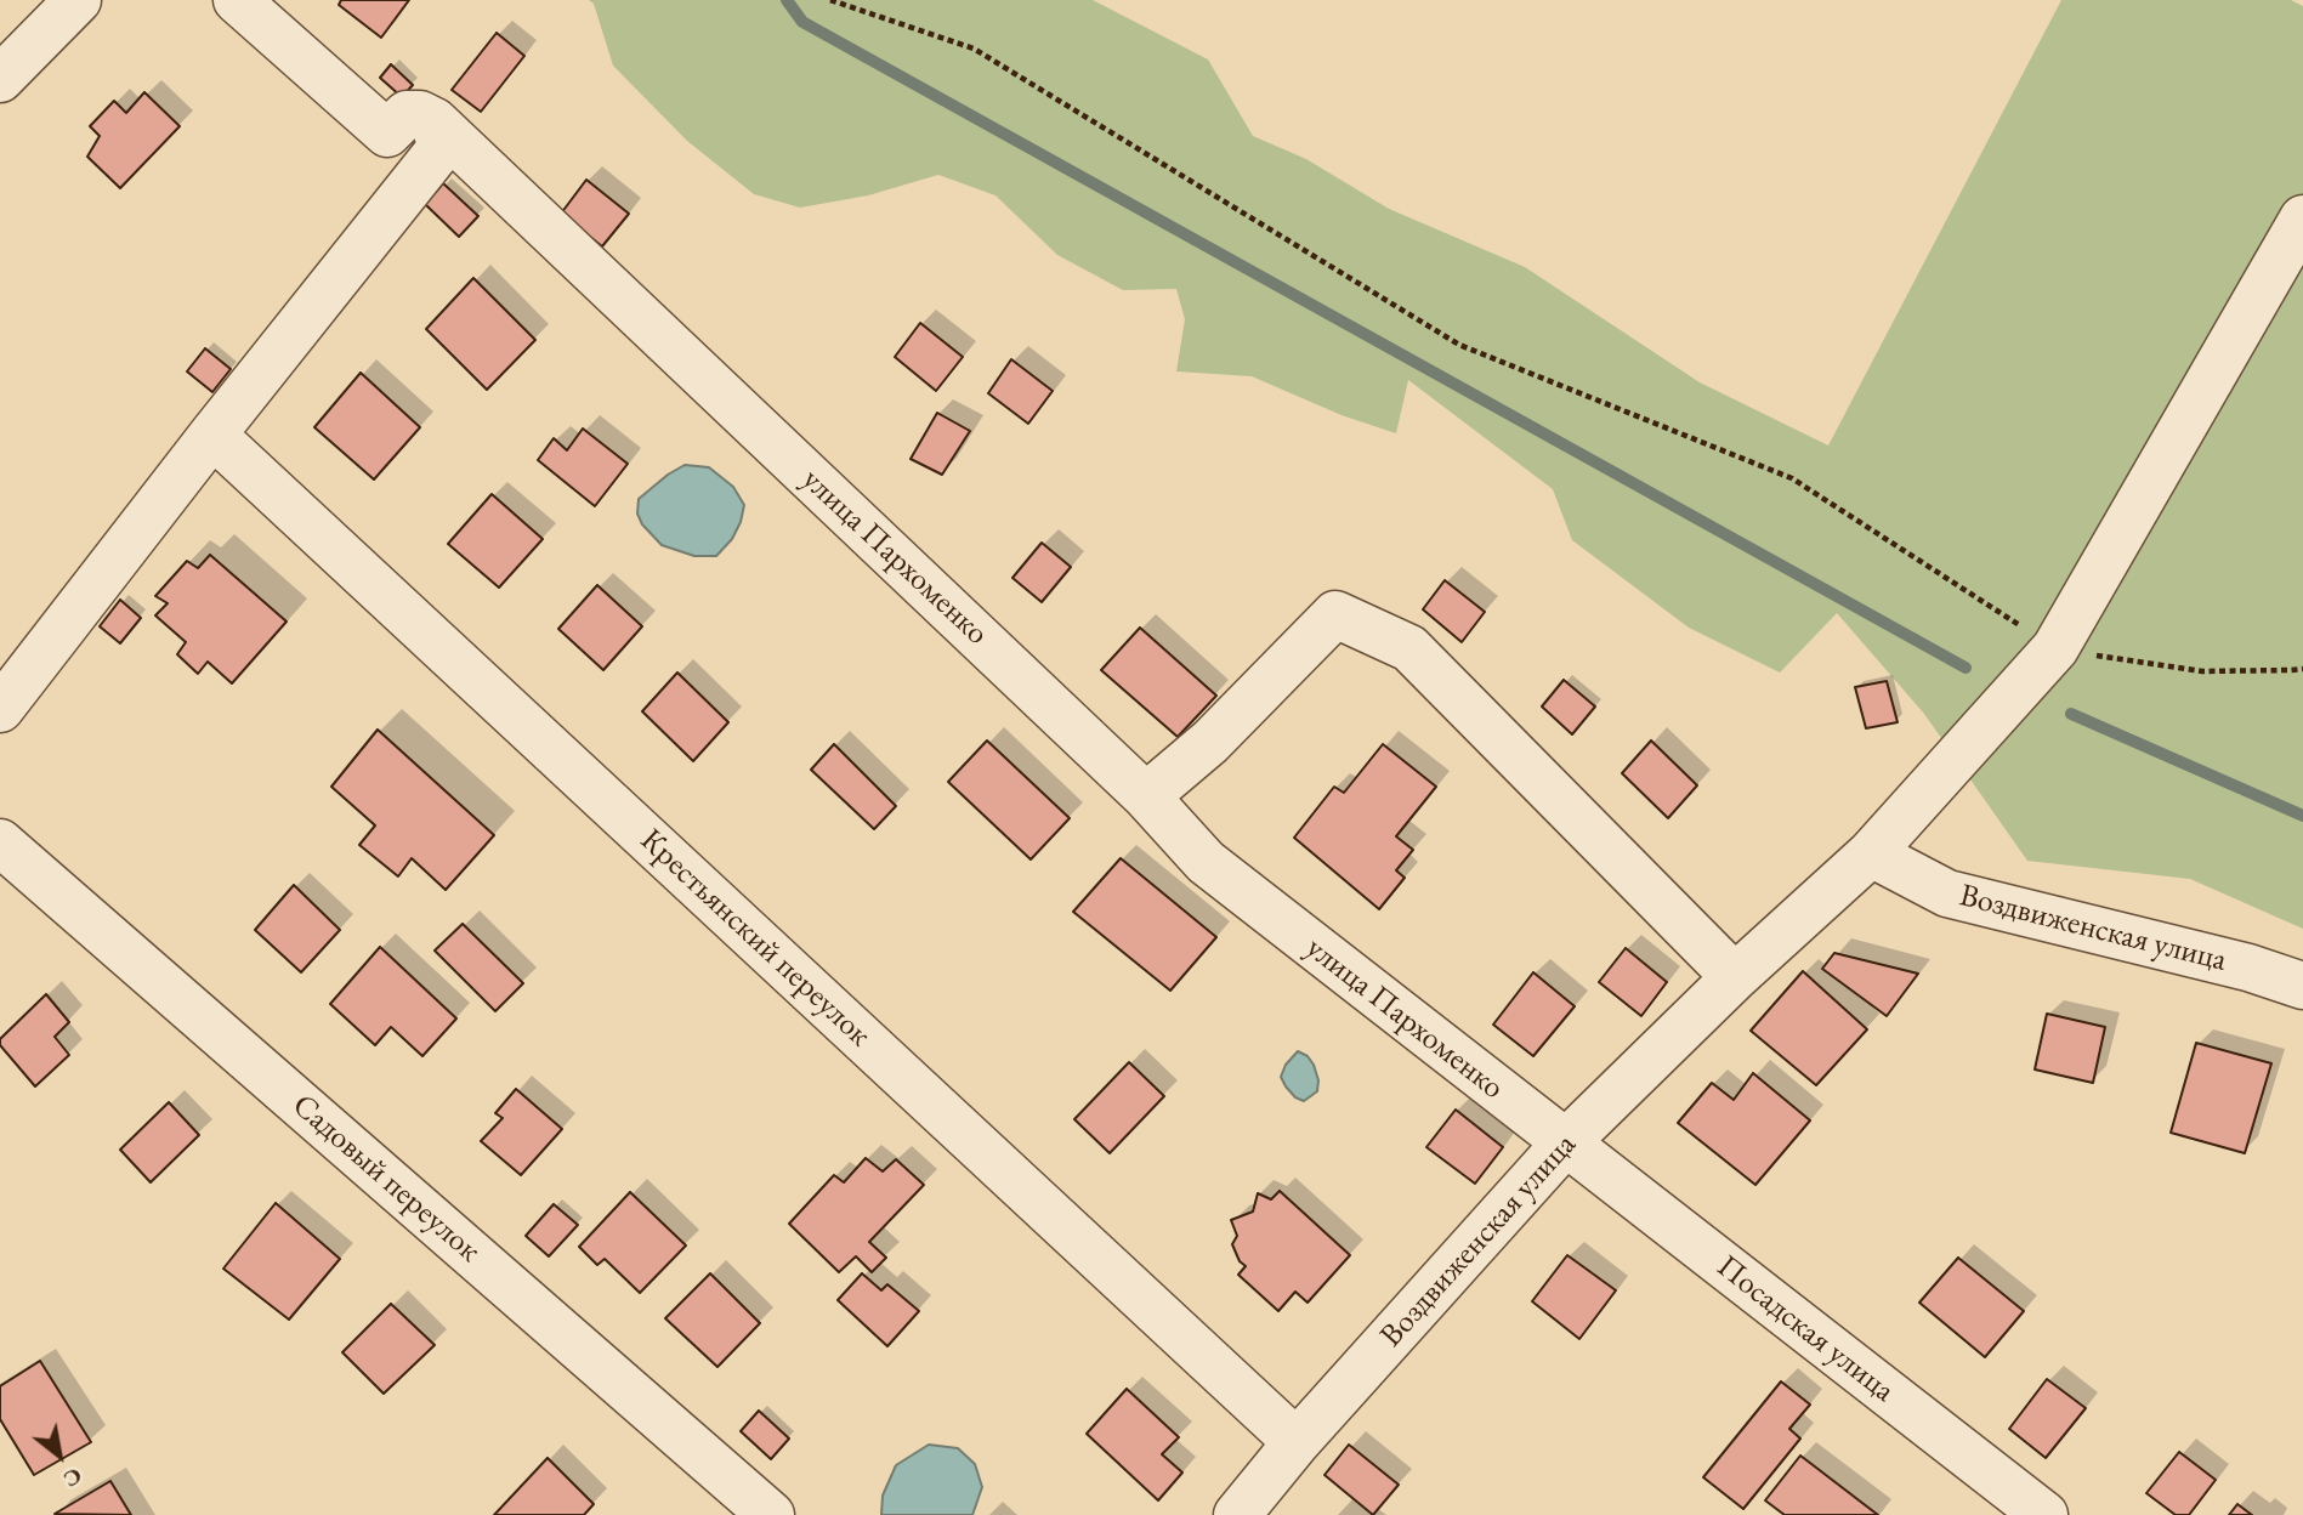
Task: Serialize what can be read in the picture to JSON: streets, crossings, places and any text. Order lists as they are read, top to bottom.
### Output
{
  "streets": {
    "street": [
      "улица Пархоменко",
      "Воздвиженская улица",
      "Крестьянский переулок",
      "Садовый переулок",
      "Посадская улица"
    ]
  },
  "crossings": [
    ["улица Пархоменко", "Воздвиженская улица"],
    ["улица Пархоменко", "Посадская улица"],
    ["Воздвиженская улица", "Крестьянский переулок"],
    ["Воздвиженская улица", "Посадская улица"]
  ],
  "north": "bottom right"
}
